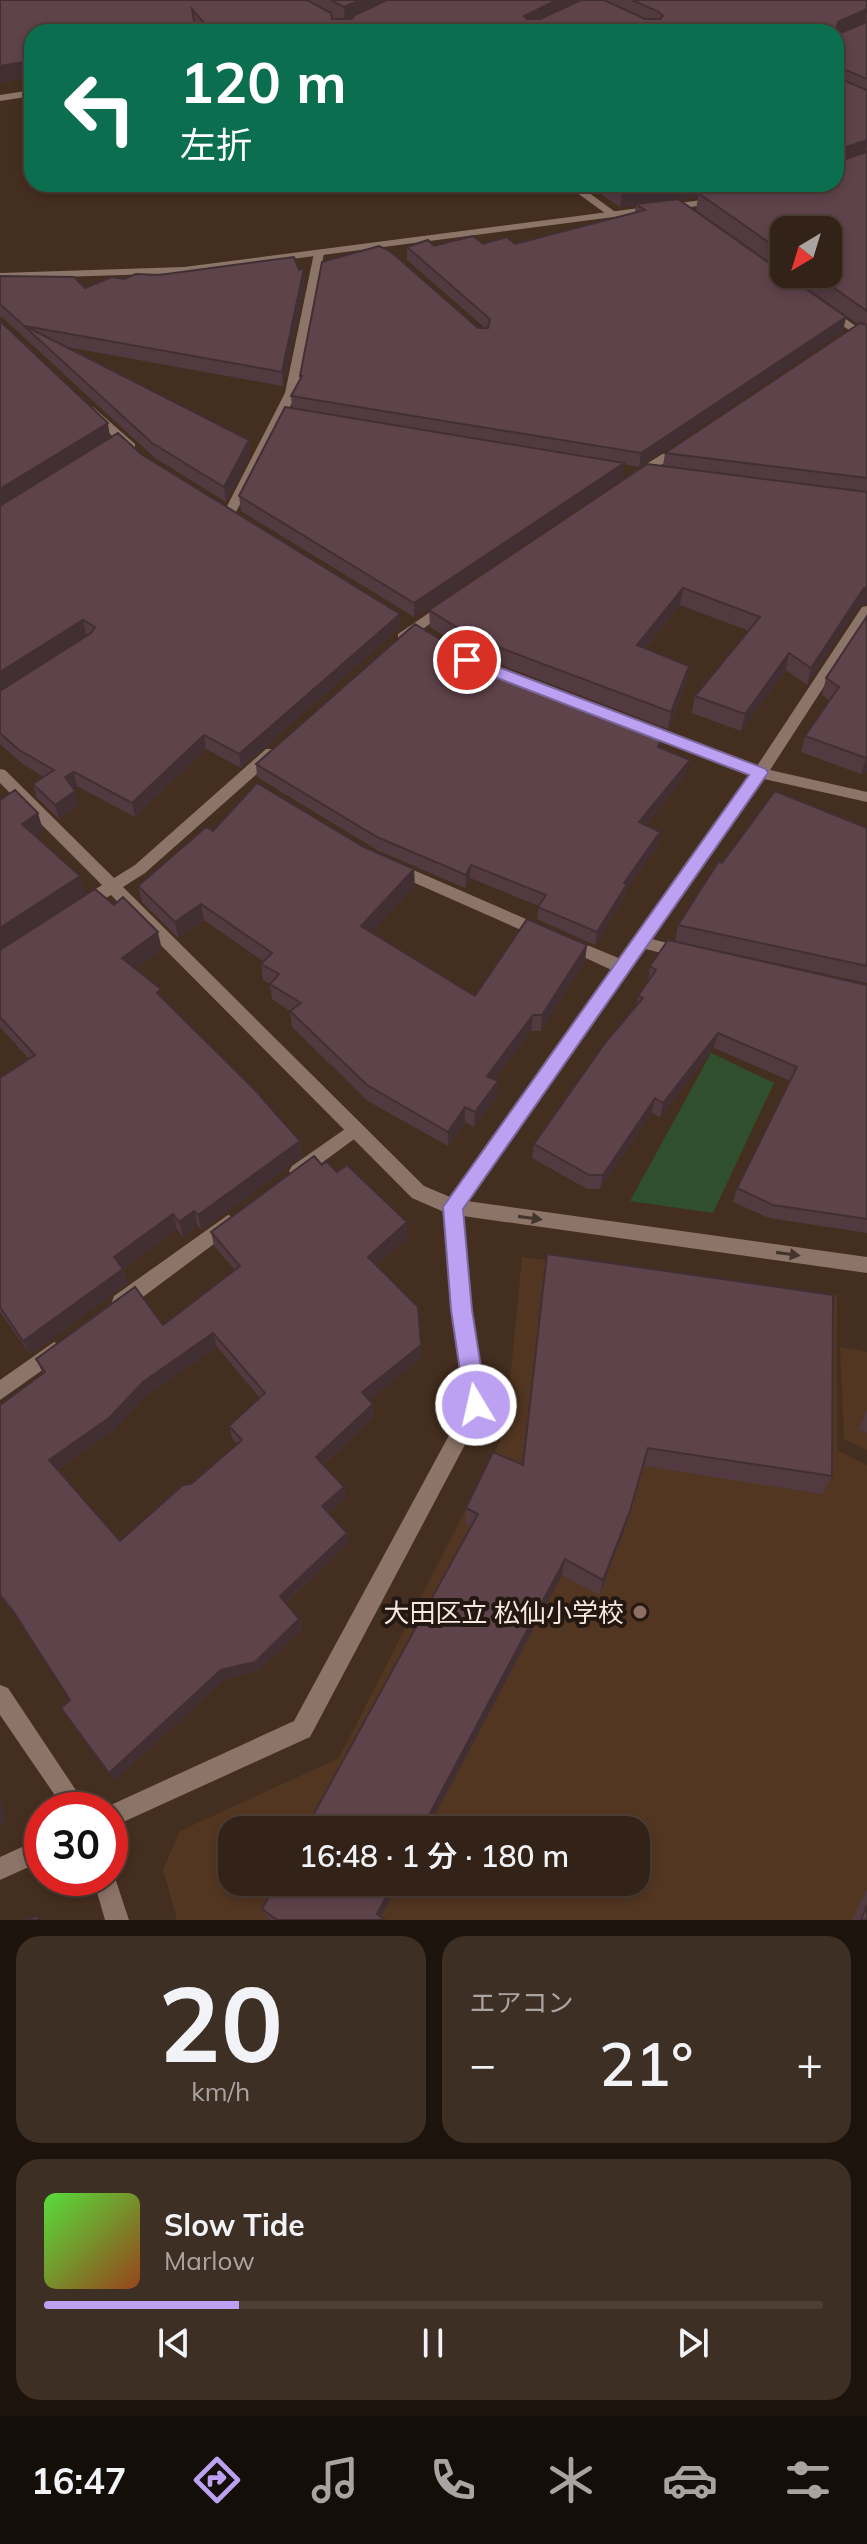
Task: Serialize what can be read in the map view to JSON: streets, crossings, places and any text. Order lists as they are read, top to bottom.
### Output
{
  "places": ["大田区立 松仙小学校"],
  "north": "bottom left",
  "page": {
    "turn": ["120 m", "左折"],
    "limit": "30",
    "trip": "16:48 · 1 分 · 180 m",
    "tile": [
      ["20", "km/h"],
      "エアコン"
    ],
    "heat": ["−", "21°", "+"],
    "song": ["Slow Tide", "Marlow"],
    "tabs": "16:47"
  }
}
